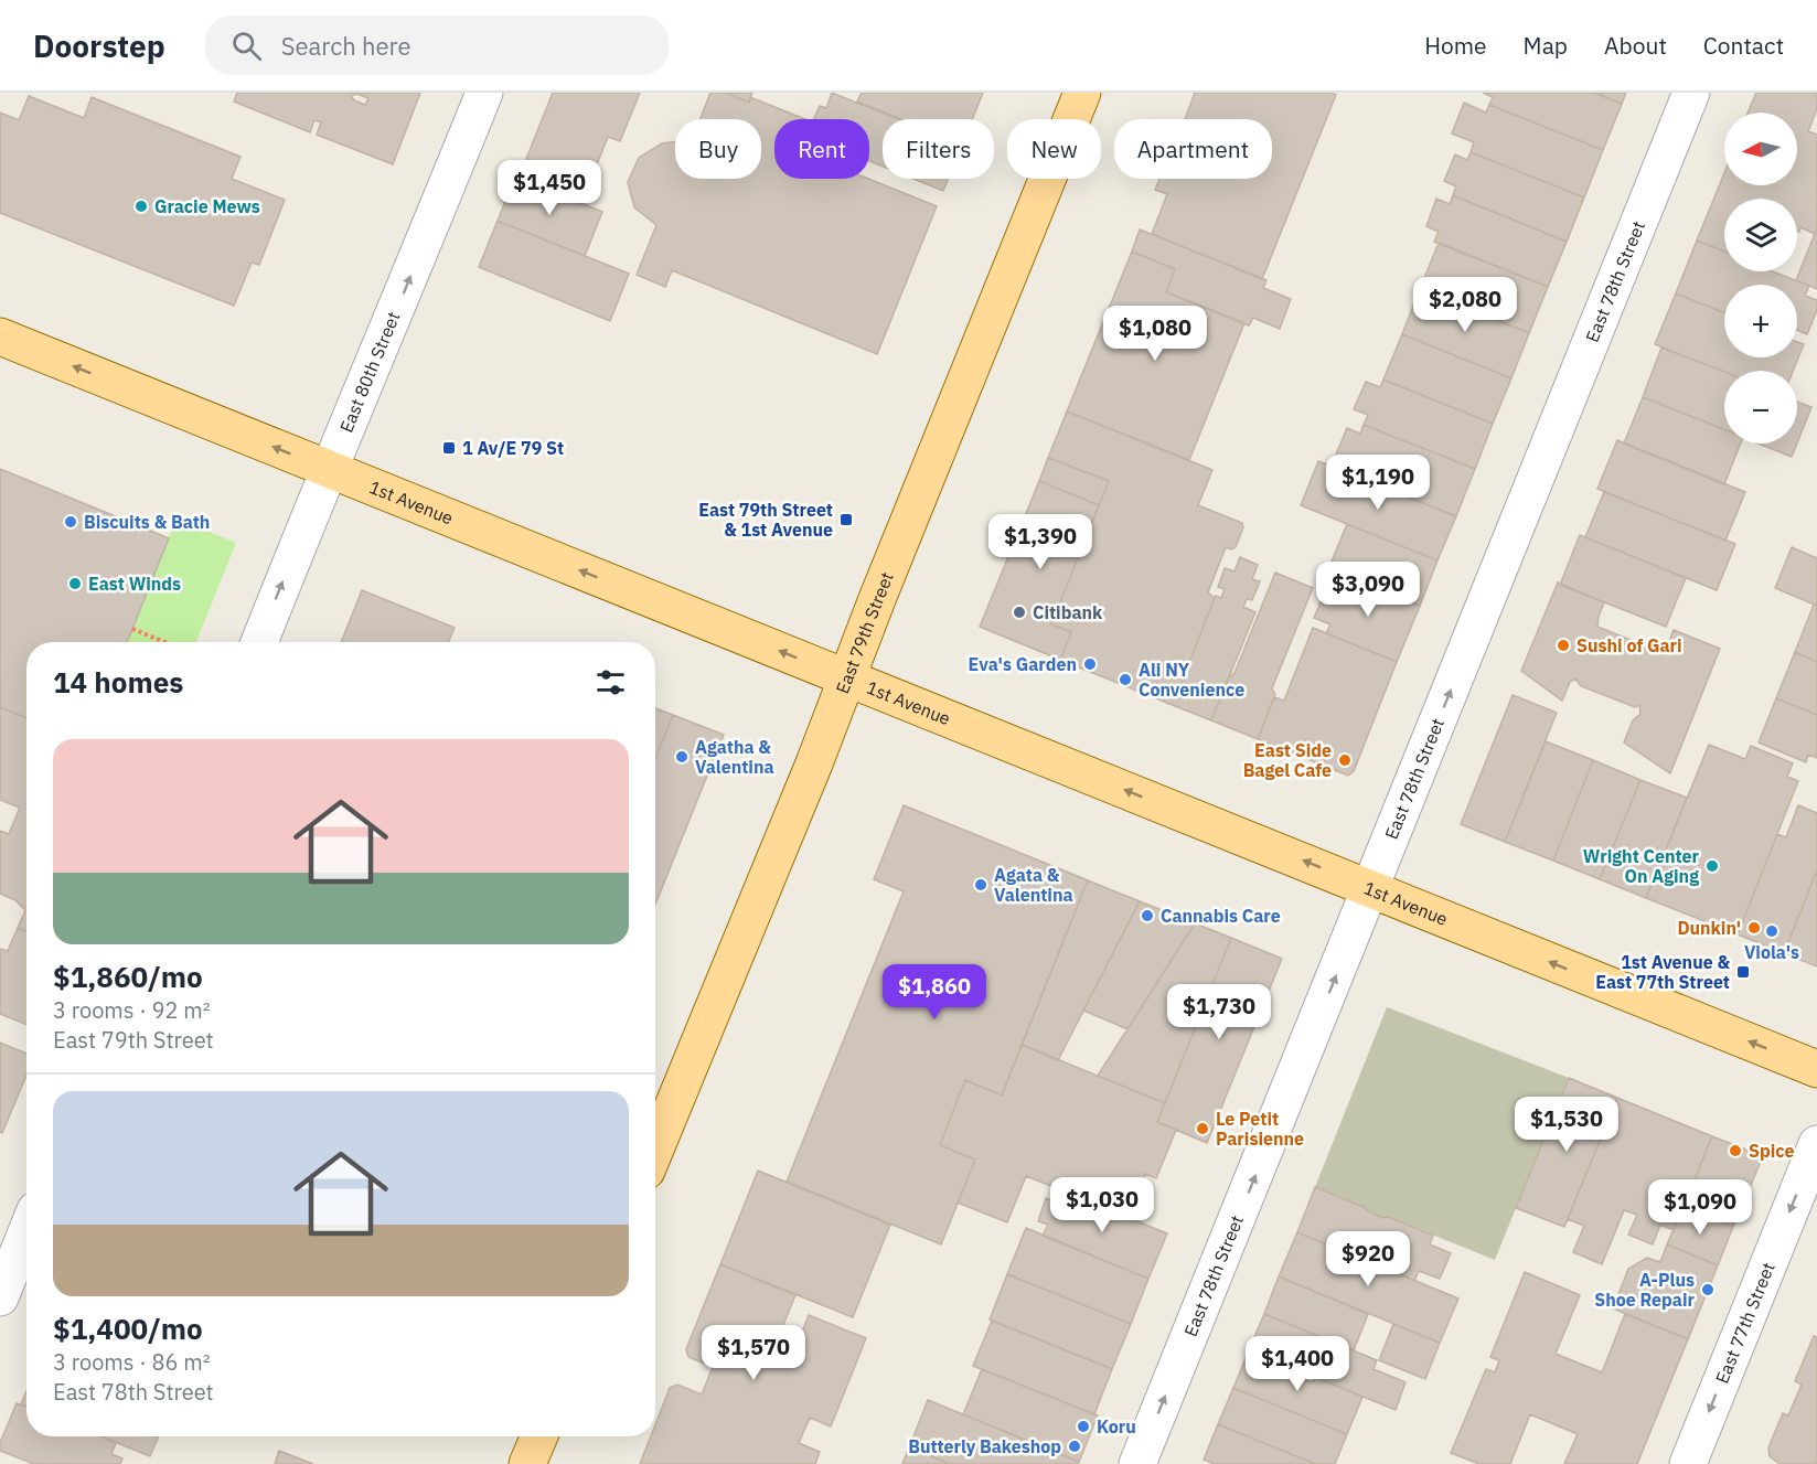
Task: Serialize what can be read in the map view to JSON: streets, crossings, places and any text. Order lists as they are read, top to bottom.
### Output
{
  "streets": {
    "main road": ["1st Avenue", "East 79th Street"],
    "street": ["East 78th Street", "East 80th Street", "East 77th Street"]
  },
  "crossings": [
    ["East 78th Street", "1st Avenue"],
    ["East 80th Street", "1st Avenue"],
    ["1st Avenue", "East 79th Street"]
  ],
  "one_way": [
    "East 78th Street",
    "East 80th Street",
    "1st Avenue",
    "East 77th Street"
  ],
  "places": {
    "other": [
      "Gracie Mews",
      "Biscuits & Bath",
      "East Winds",
      "Citibank",
      "Sushi of Gari",
      "Eva's Garden",
      "Ali NY Convenience",
      "Agatha & Valentina",
      "East Side Bagel Cafe",
      "Wright Center On Aging",
      "Agata & Valentina",
      "Cannabis Care",
      "Dunkin'",
      "Viola's",
      "Le Petit Parisienne",
      "Spice",
      "A-Plus Shoe Repair",
      "Koru",
      "Butterly Bakeshop"
    ],
    "transit": ["1 Av/E 79 St", "East 79th Street & 1st Avenue", "1st Avenue & East 77th Street"]
  },
  "north": "left",
  "page": {
    "header": "Doorstep",
    "search": "Search here",
    "nav": [
      "Home",
      "Map",
      "About",
      "Contact"
    ],
    "map_buttons": ["+", "−"],
    "chip": [
      "Buy",
      "Rent",
      "Filters",
      "New",
      "Apartment"
    ],
    "price": [
      "$1,450",
      "$2,080",
      "$1,080",
      "$1,190",
      "$1,390",
      "$3,090",
      "$1,860",
      "$1,730",
      "$1,530",
      "$1,030",
      "$1,090",
      "$920",
      "$1,570",
      "$1,400"
    ],
    "heading": "14 homes",
    "list": [
      {
        "name": "$1,860/mo",
        "note": "3 rooms · 92 m² · East 79th Street"
      },
      {
        "name": "$1,400/mo",
        "note": "3 rooms · 86 m² · East 78th Street"
      }
    ]
  }
}
